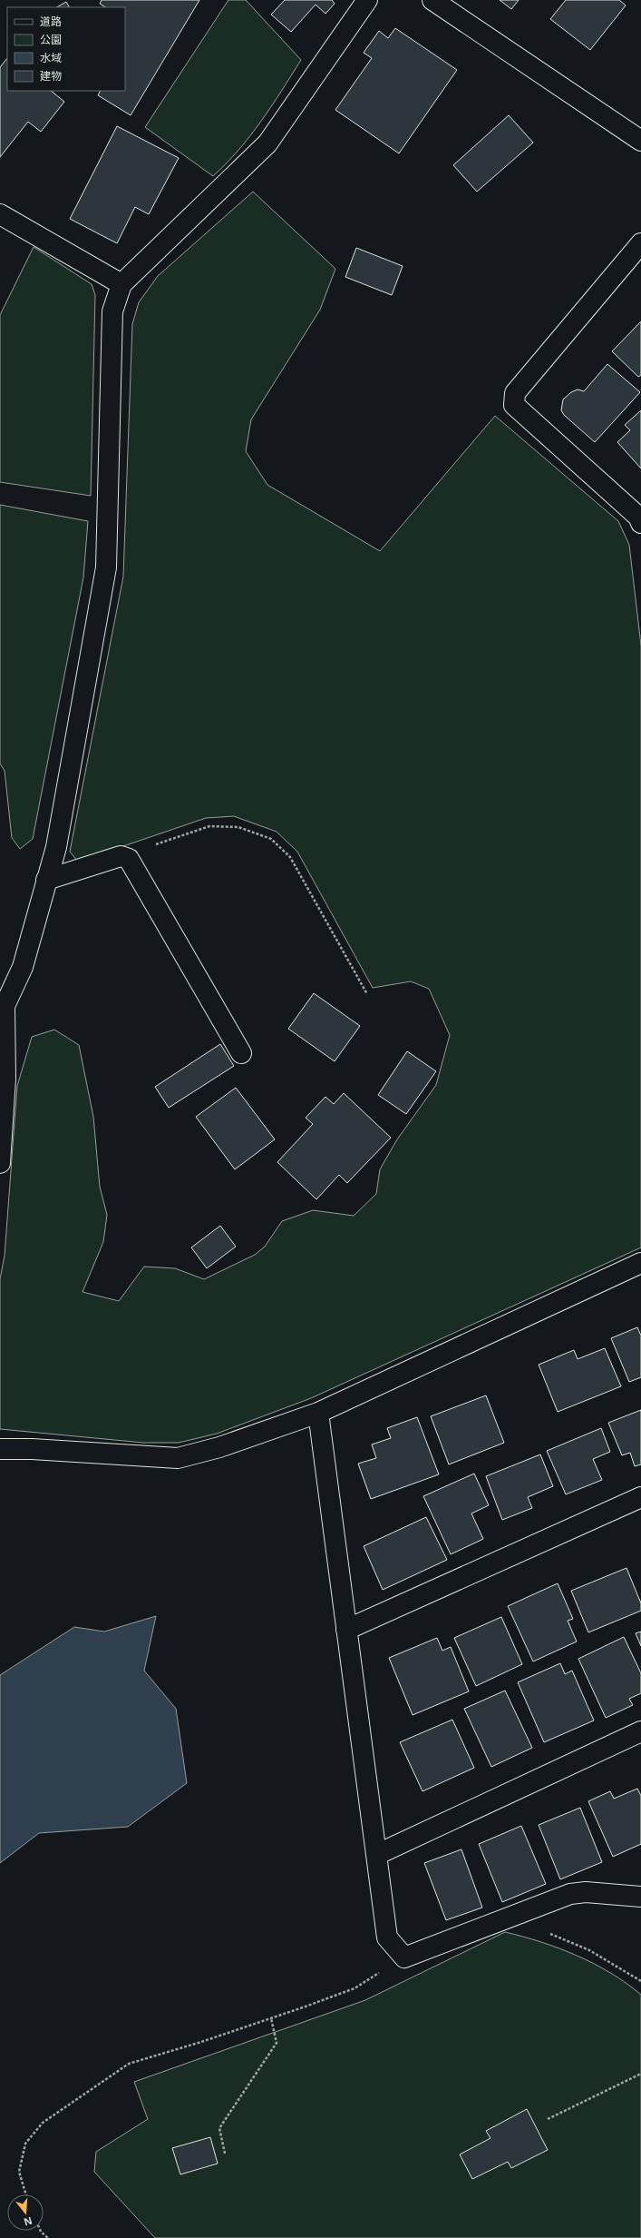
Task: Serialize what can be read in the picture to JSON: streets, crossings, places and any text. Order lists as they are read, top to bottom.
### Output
{
  "legend": [
    "道路",
    "公園",
    "水域",
    "建物"
  ],
  "north": "bottom"
}
